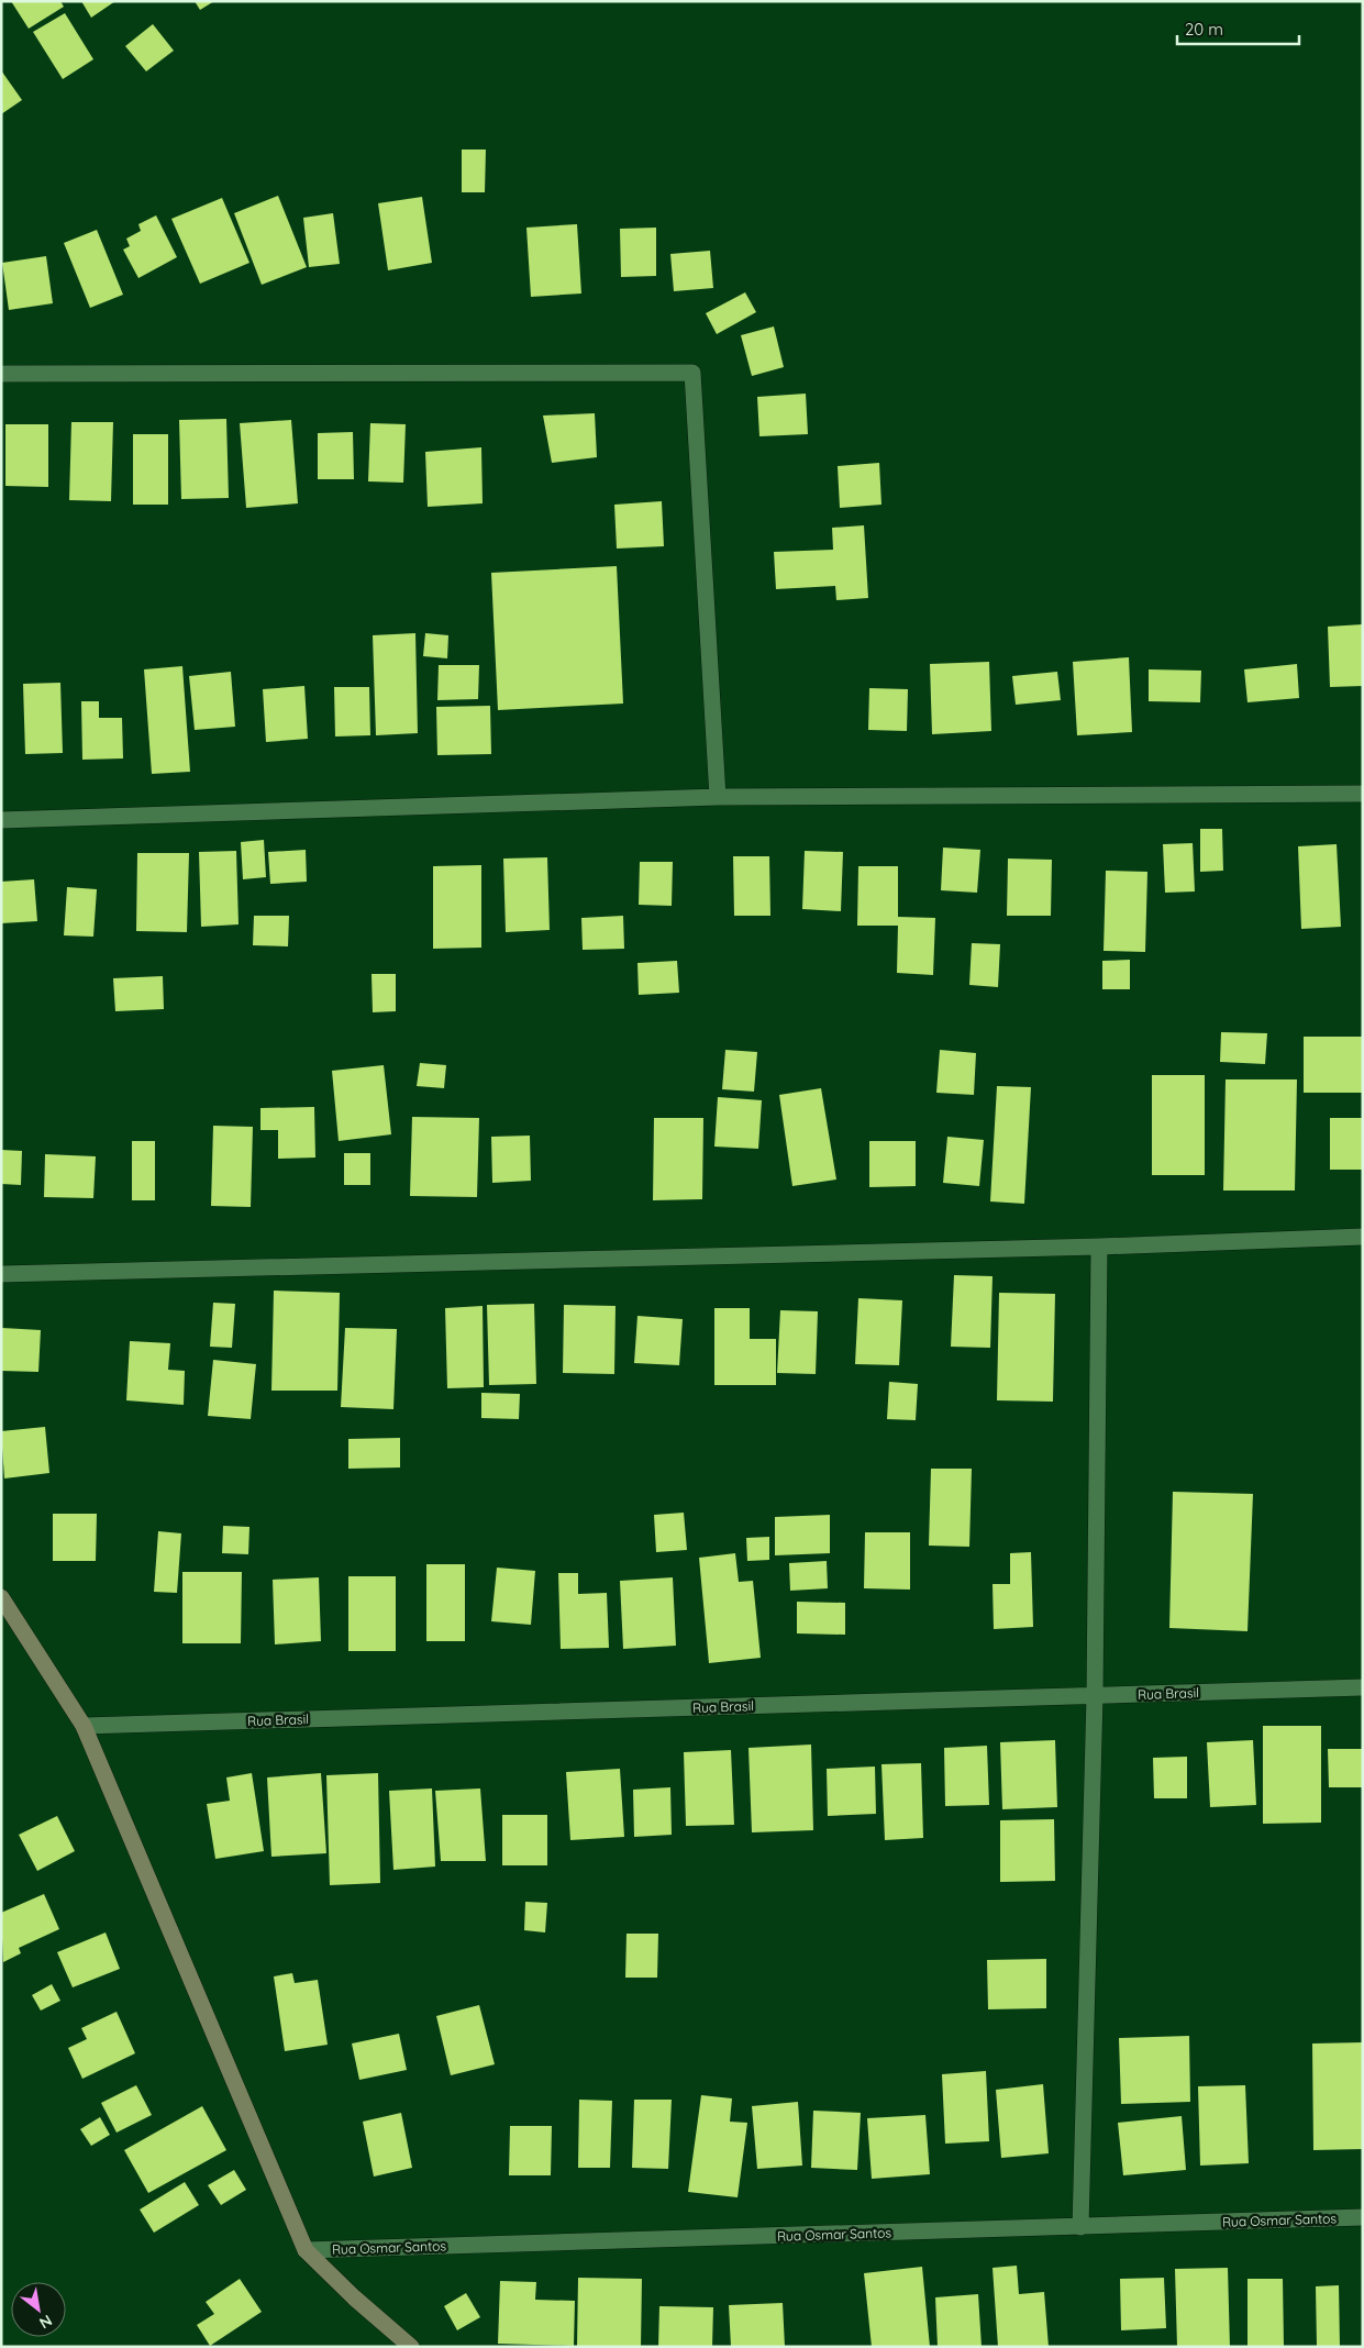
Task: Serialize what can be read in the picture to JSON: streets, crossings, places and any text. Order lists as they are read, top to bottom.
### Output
{
  "streets": {
    "street": ["Rua Brasil", "Rua Osmar Santos"]
  },
  "scale_bar": "20 m",
  "north": "bottom right"
}
